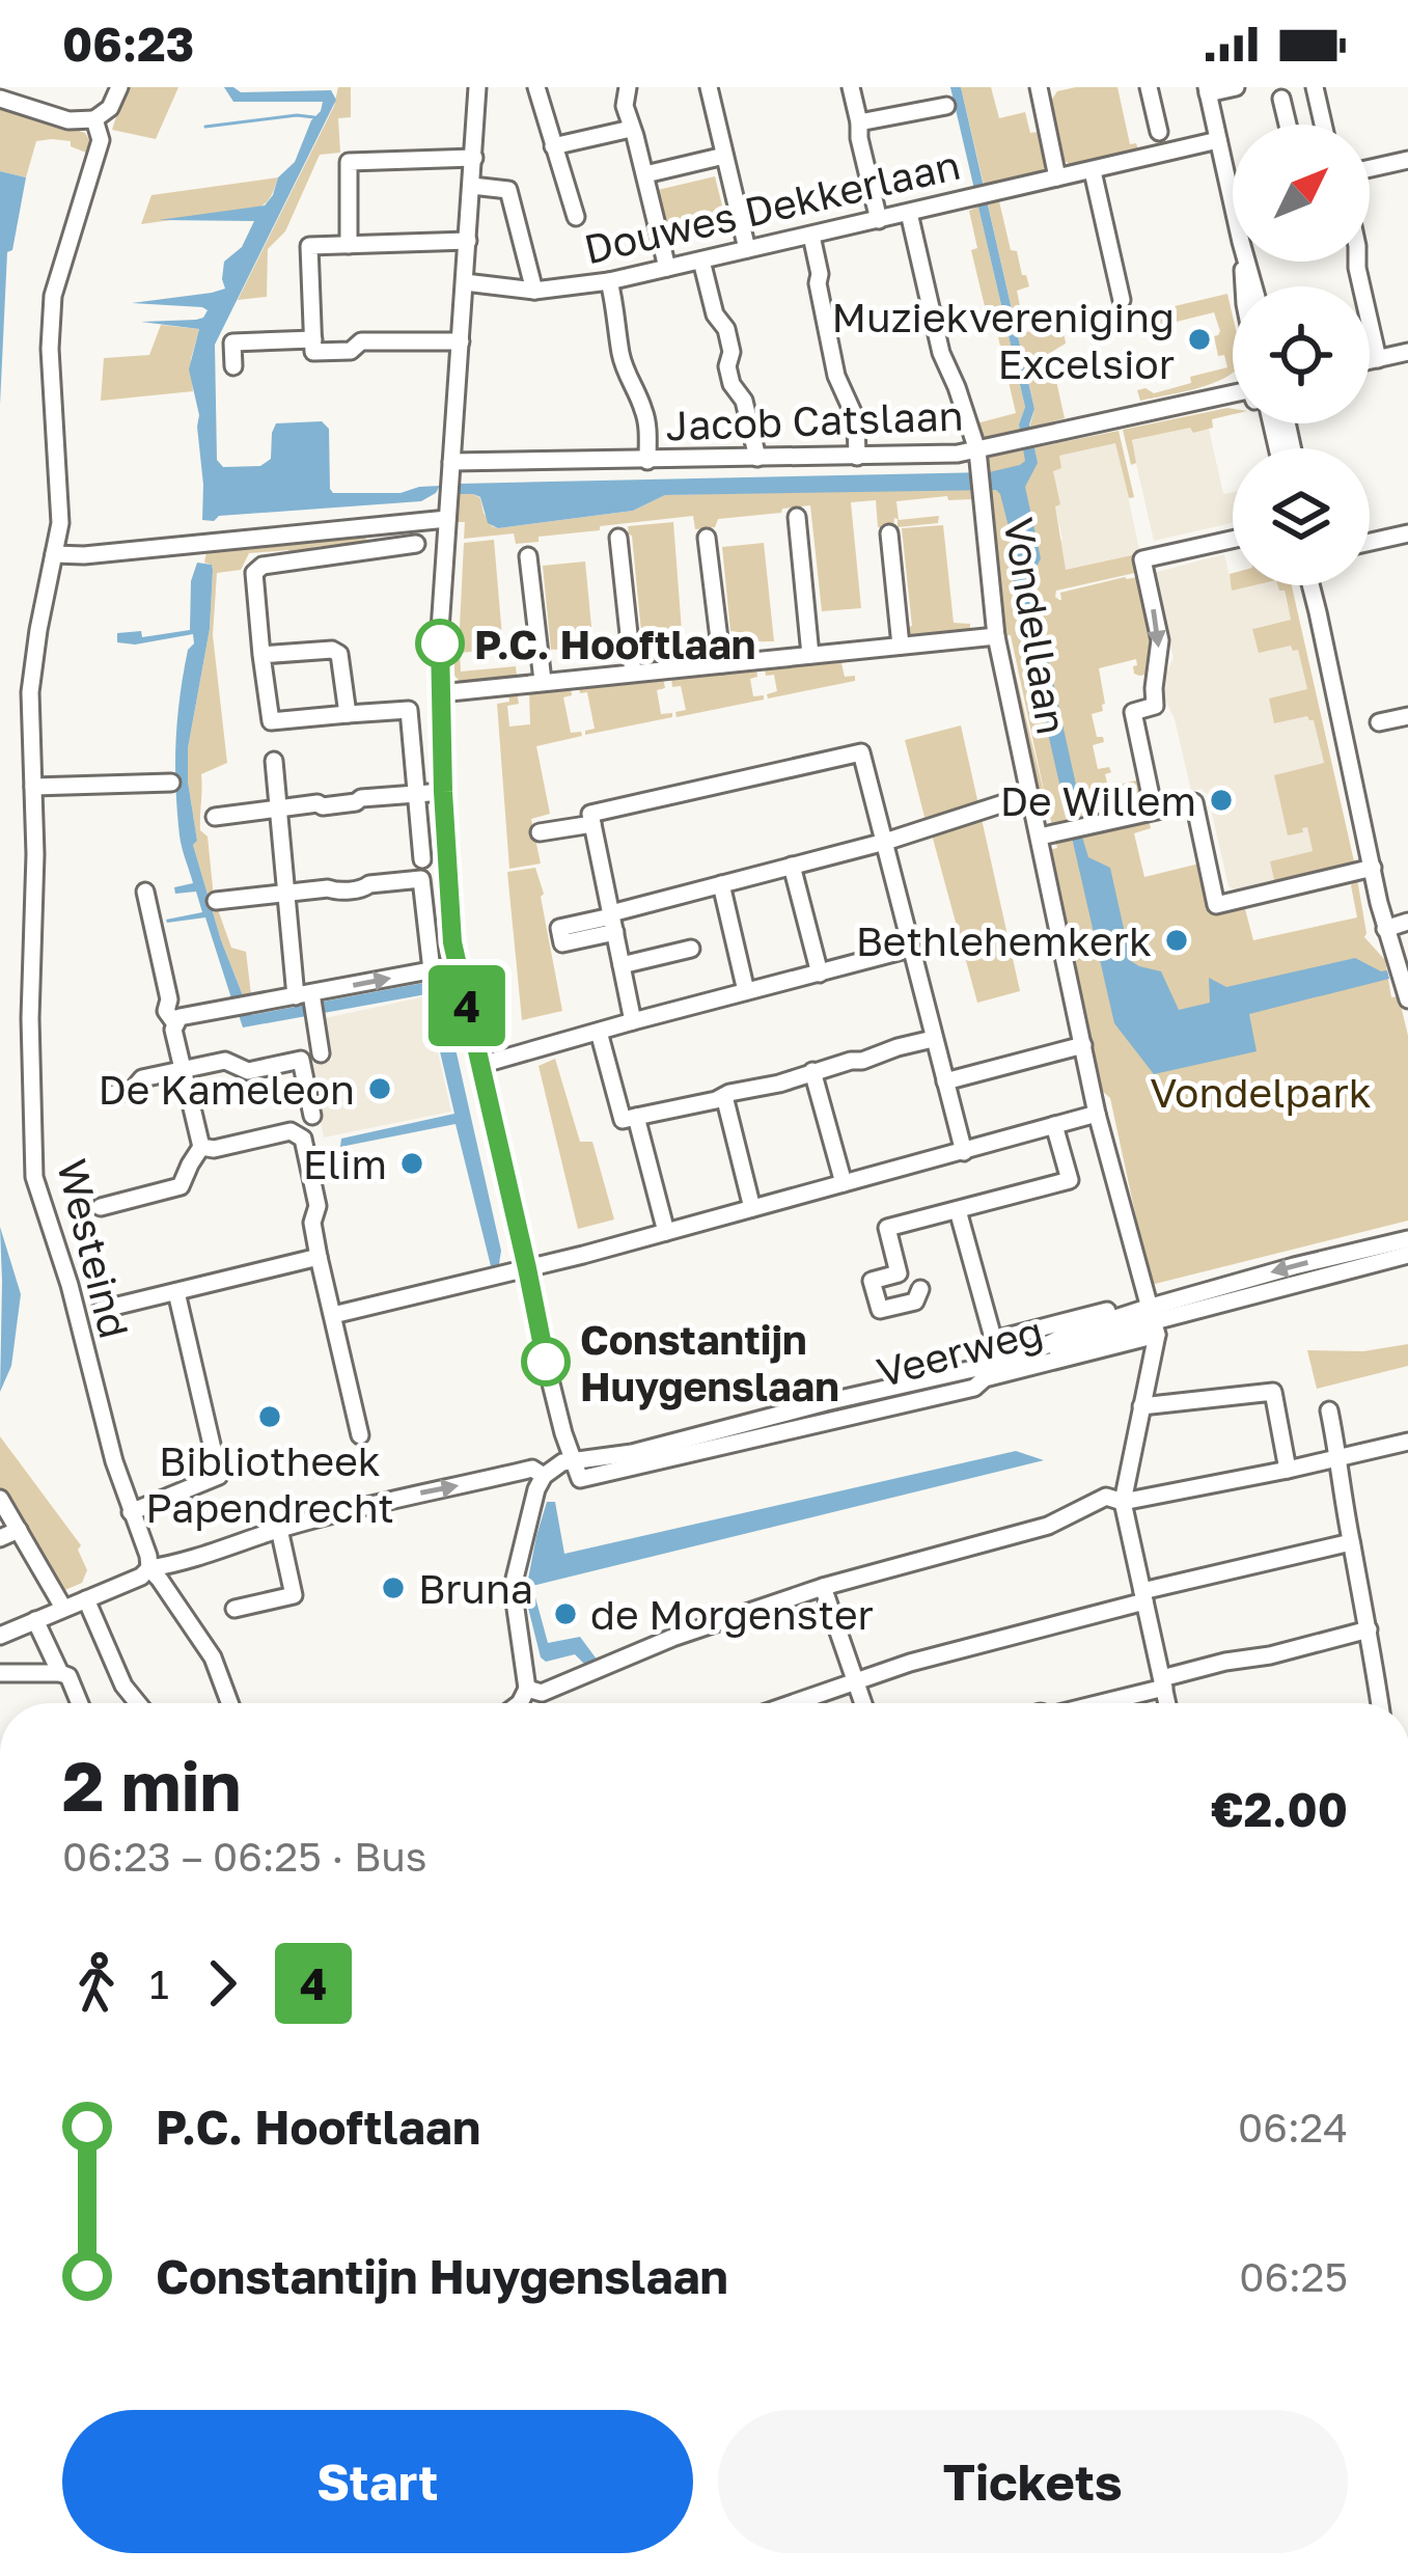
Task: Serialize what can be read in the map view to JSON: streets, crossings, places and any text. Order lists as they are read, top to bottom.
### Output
{
  "streets": {
    "street": [
      "Douwes Dekkerlaan",
      "Jacob Catslaan",
      "Vondellaan",
      "Westeind",
      "Veerweg"
    ]
  },
  "crossings": [
    ["Douwes Dekkerlaan", "Vondellaan"],
    ["Jacob Catslaan", "Vondellaan"],
    ["Vondellaan", "Veerweg"]
  ],
  "parks": ["Vondelpark"],
  "places": [
    "Muziekvereniging Excelsior",
    "P.C. Hooftlaan",
    "De Willem",
    "Bethlehemkerk",
    "De Kameleon",
    "Elim",
    "Constantijn Huygenslaan",
    "Bibliotheek Papendrecht",
    "Bruna",
    "de Morgenster"
  ],
  "lines": ["bus line 4"],
  "north": "top right",
  "page": {
    "status": "06:23",
    "on_map": "4",
    "heading": ["2 min", "06:23 – 06:25 · Bus", "€2.00"],
    "legs": ["1", "4"],
    "list": [
      {
        "name": "P.C. Hooftlaan",
        "value": "06:24"
      },
      {
        "name": "Constantijn Huygenslaan",
        "value": "06:25"
      }
    ],
    "buttons": ["Start", "Tickets"]
  }
}
